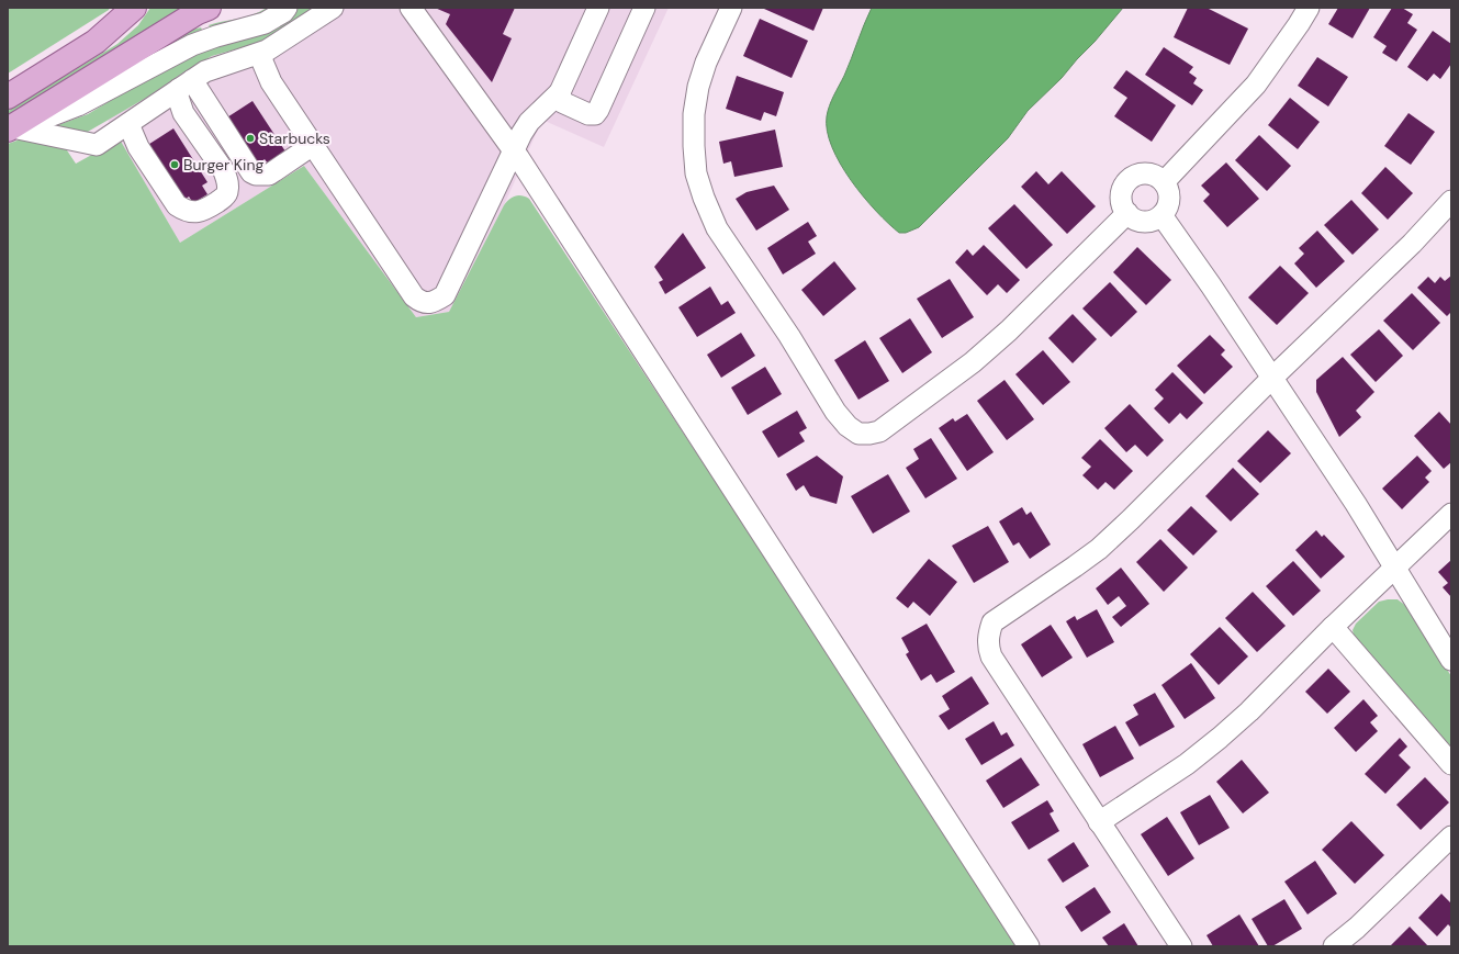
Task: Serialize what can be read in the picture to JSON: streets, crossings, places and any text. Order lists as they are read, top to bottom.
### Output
{
  "places": ["Starbucks", "Burger King"]
}
